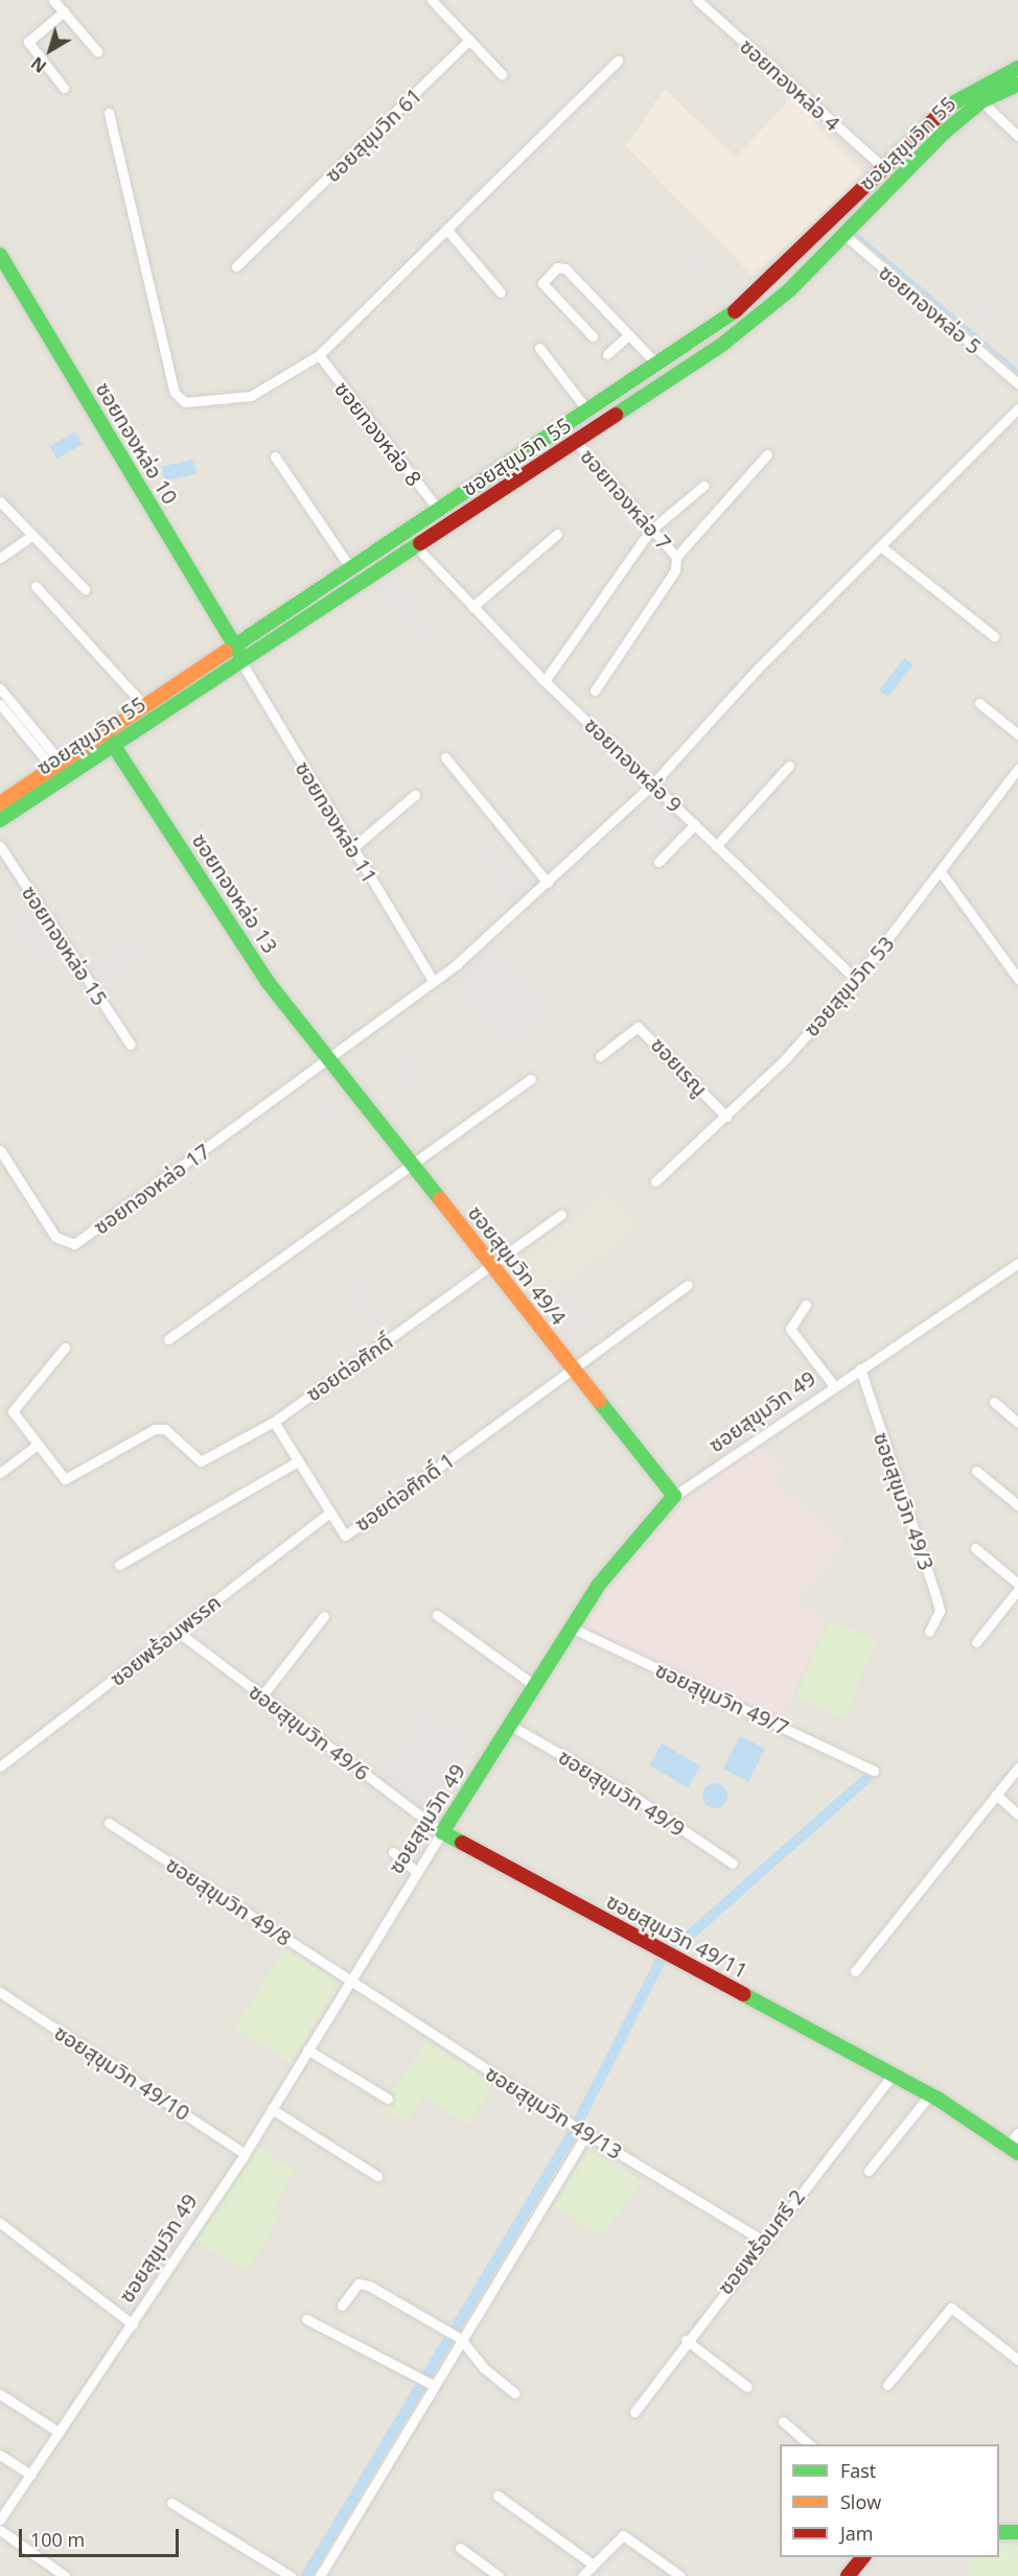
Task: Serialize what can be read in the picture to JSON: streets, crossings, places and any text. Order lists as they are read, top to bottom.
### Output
{
  "streets": {
    "main road": [
      "ซอยสุขุมวิท 55",
      "ซอยทองหล่อ 10",
      "ซอยทองหล่อ 13",
      "ซอยสุขุมวิท 49/4",
      "ซอยสุขุมวิท 49",
      "ซอยสุขุมวิท 49/11"
    ],
    "street": [
      "ซอยทองหล่อ 4",
      "ซอยสุขุมวิท 61",
      "ซอยทองหล่อ 5",
      "ซอยทองหล่อ 8",
      "ซอยทองหล่อ 7",
      "ซอยทองหล่อ 9",
      "ซอยทองหล่อ 11",
      "ซอยทองหล่อ 15",
      "ซอยสุขุมวิท 53",
      "ซอยเรณู",
      "ซอยทองหล่อ 17",
      "ซอยต่อศักดิ์",
      "ซอยต่อศักดิ์ 1",
      "ซอยสุขุมวิท 49/3",
      "ซอยพร้อมพรรค",
      "ซอยสุขุมวิท 49/7",
      "ซอยสุขุมวิท 49/6",
      "ซอยสุขุมวิท 49/9",
      "ซอยสุขุมวิท 49/8",
      "ซอยสุขุมวิท 49/10",
      "ซอยสุขุมวิท 49/13",
      "ซอยพร้อมศรี 2"
    ]
  },
  "crossings": [
    ["ซอยทองหล่อ 4", "ซอยสุขุมวิท 55"],
    ["ซอยสุขุมวิท 55", "ซอยทองหล่อ 5"],
    ["ซอยสุขุมวิท 55", "ซอยทองหล่อ 8"],
    ["ซอยสุขุมวิท 55", "ซอยทองหล่อ 10"],
    ["ซอยสุขุมวิท 55", "ซอยทองหล่อ 7"],
    ["ซอยสุขุมวิท 55", "ซอยทองหล่อ 9"],
    ["ซอยสุขุมวิท 55", "ซอยทองหล่อ 11"],
    ["ซอยสุขุมวิท 55", "ซอยทองหล่อ 13"],
    ["ซอยทองหล่อ 9", "ซอยสุขุมวิท 53"],
    ["ซอยทองหล่อ 13", "ซอยทองหล่อ 17"],
    ["ซอยทองหล่อ 13", "ซอยสุขุมวิท 49/4"],
    ["ซอยสุขุมวิท 53", "ซอยเรณู"],
    ["ซอยทองหล่อ 17", "ซอยสุขุมวิท 49/4"],
    ["ซอยสุขุมวิท 49/4", "ซอยต่อศักดิ์"],
    ["ซอยสุขุมวิท 49/4", "ซอยสุขุมวิท 49"],
    ["ซอยสุขุมวิท 49/4", "ซอยต่อศักดิ์ 1"],
    ["ซอยต่อศักดิ์", "ซอยต่อศักดิ์ 1"],
    ["ซอยสุขุมวิท 49", "ซอยสุขุมวิท 49/3"],
    ["ซอยสุขุมวิท 49", "ซอยสุขุมวิท 49/7"],
    ["ซอยสุขุมวิท 49", "ซอยสุขุมวิท 49/6"],
    ["ซอยสุขุมวิท 49", "ซอยสุขุมวิท 49/9"],
    ["ซอยสุขุมวิท 49", "ซอยสุขุมวิท 49/8"],
    ["ซอยสุขุมวิท 49", "ซอยสุขุมวิท 49/11"],
    ["ซอยสุขุมวิท 49", "ซอยสุขุมวิท 49/10"],
    ["ซอยสุขุมวิท 49", "ซอยสุขุมวิท 49/13"],
    ["ซอยต่อศักดิ์ 1", "ซอยพร้อมพรรค"],
    ["ซอยพร้อมพรรค", "ซอยสุขุมวิท 49/6"],
    ["ซอยสุขุมวิท 49/6", "ซอยสุขุมวิท 49/11"],
    ["ซอยสุขุมวิท 49/8", "ซอยสุขุมวิท 49/13"],
    ["ซอยสุขุมวิท 49/11", "ซอยพร้อมศรี 2"],
    ["ซอยสุขุมวิท 49/13", "ซอยพร้อมศรี 2"]
  ],
  "legend": ["Fast", "Slow", "Jam"],
  "scale_bar": "100 m",
  "north": "bottom left"
}
